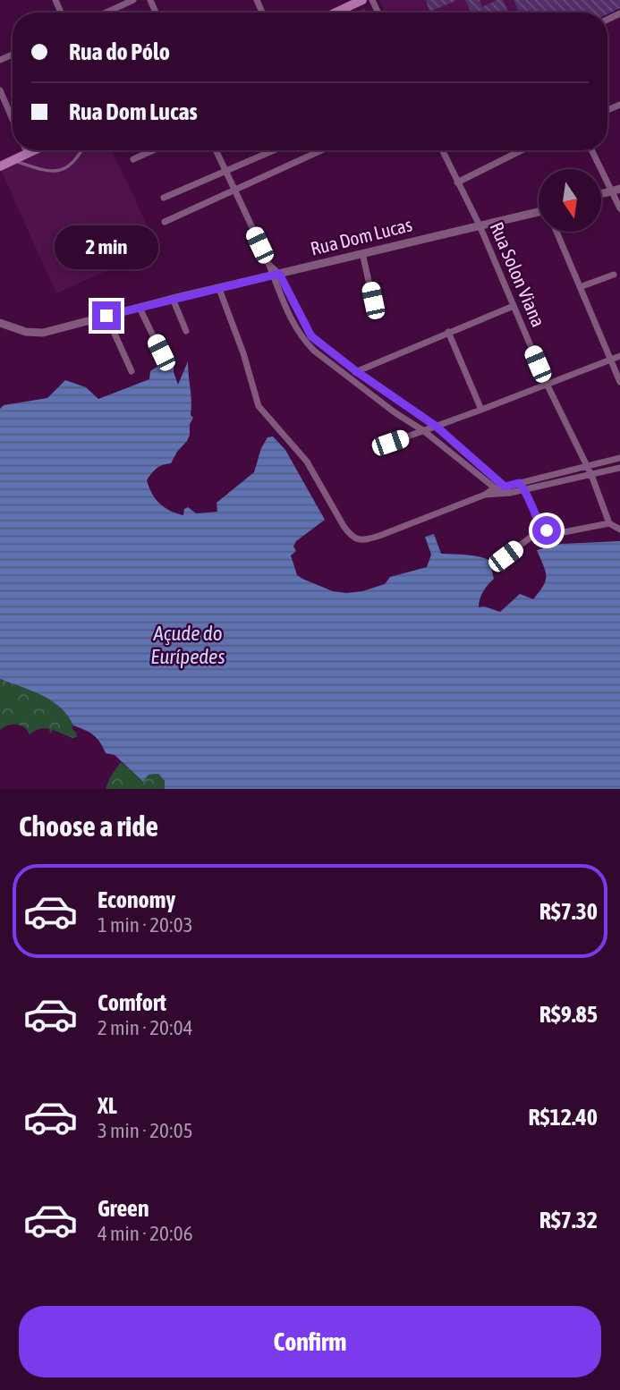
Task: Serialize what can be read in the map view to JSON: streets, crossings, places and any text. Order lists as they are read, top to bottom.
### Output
{
  "streets": {
    "street": ["Rua Dom Lucas", "Rua Solon Viana"]
  },
  "crossings": [
    ["Rua Dom Lucas", "Rua Solon Viana"]
  ],
  "water": ["Açude do Eurípedes"],
  "north": "bottom",
  "page": {
    "banner": ["Rua do Pólo", "Rua Dom Lucas"],
    "bubble": "2 min",
    "heading": "Choose a ride",
    "list": [
      {
        "name": "Economy",
        "note": "1 min · 20:03",
        "value": "R$7.30"
      },
      {
        "name": "Comfort",
        "note": "2 min · 20:04",
        "value": "R$9.85"
      },
      {
        "name": "XL",
        "note": "3 min · 20:05",
        "value": "R$12.40"
      },
      {
        "name": "Green",
        "note": "4 min · 20:06",
        "value": "R$7.32"
      }
    ],
    "buttons": "Confirm"
  }
}
